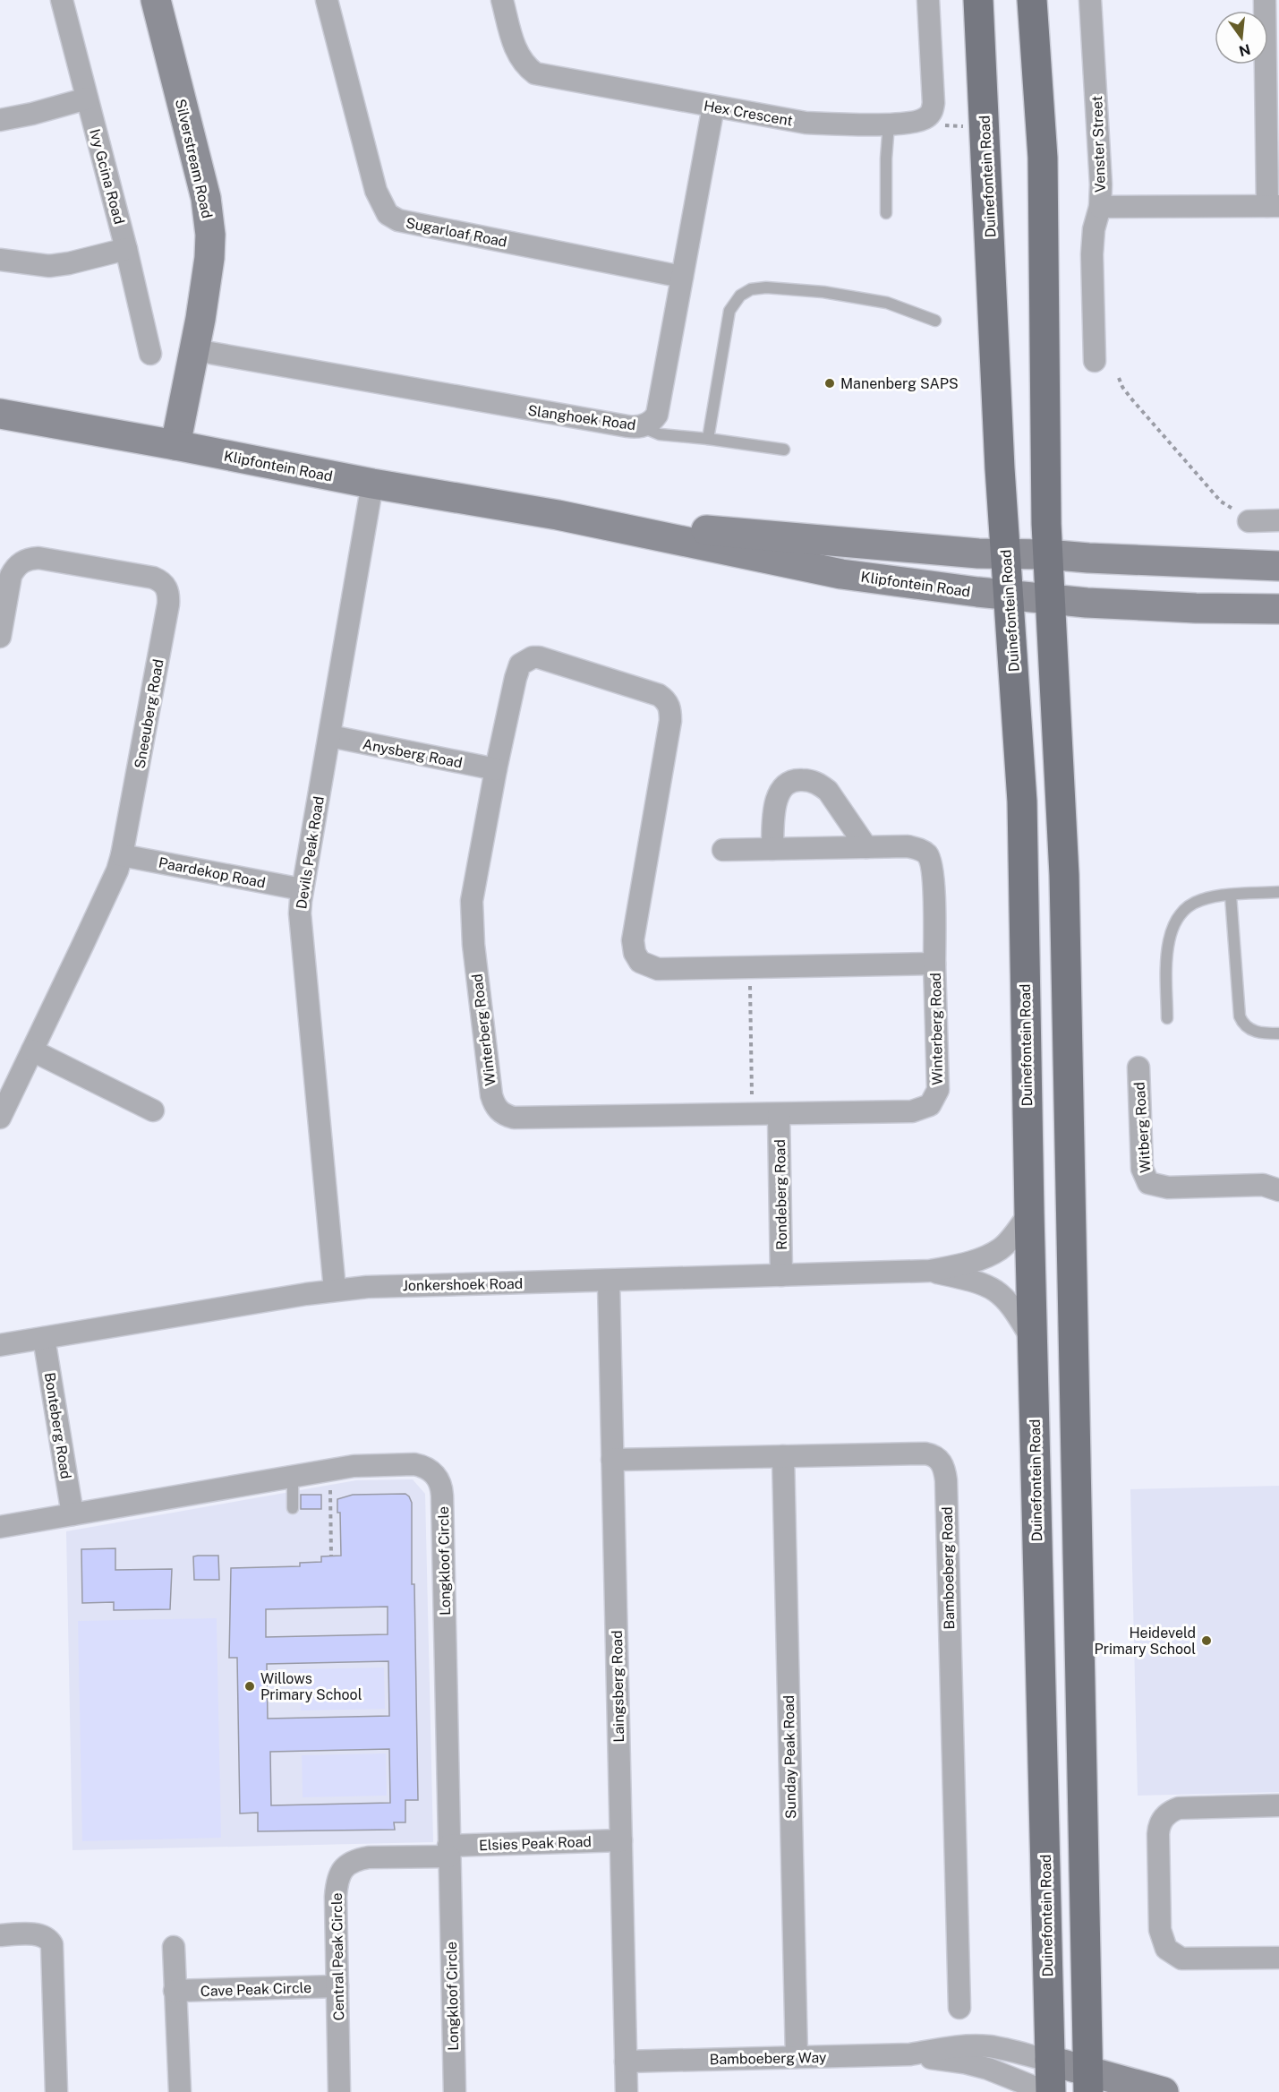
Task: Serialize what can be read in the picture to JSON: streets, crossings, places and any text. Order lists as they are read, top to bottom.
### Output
{
  "streets": {
    "main road": ["Silverstream Road", "Duinefontein Road", "Klipfontein Road"],
    "street": [
      "Hex Crescent",
      "Venster Street",
      "Ivy Gcina Road",
      "Sugarloaf Road",
      "Slanghoek Road",
      "Sneeuberg Road",
      "Anysberg Road",
      "Devils Peak Road",
      "Paardekop Road",
      "Winterberg Road",
      "Witberg Road",
      "Rondeberg Road",
      "Jonkershoek Road",
      "Bonteberg Road",
      "Longkloof Circle",
      "Bamboeberg Road",
      "Laingsberg Road",
      "Sunday Peak Road",
      "Elsies Peak Road",
      "Central Peak Circle",
      "Cave Peak Circle",
      "Bamboeberg Way"
    ]
  },
  "crossings": [
    ["Hex Crescent", "Slanghoek Road"],
    ["Silverstream Road", "Slanghoek Road"],
    ["Silverstream Road", "Klipfontein Road"],
    ["Duinefontein Road", "Klipfontein Road"],
    ["Duinefontein Road", "Jonkershoek Road"],
    ["Duinefontein Road", "Bamboeberg Way"],
    ["Sugarloaf Road", "Slanghoek Road"],
    ["Klipfontein Road", "Devils Peak Road"],
    ["Sneeuberg Road", "Paardekop Road"],
    ["Anysberg Road", "Devils Peak Road"],
    ["Anysberg Road", "Winterberg Road"],
    ["Devils Peak Road", "Paardekop Road"],
    ["Devils Peak Road", "Jonkershoek Road"],
    ["Winterberg Road", "Rondeberg Road"],
    ["Rondeberg Road", "Jonkershoek Road"],
    ["Jonkershoek Road", "Bonteberg Road"],
    ["Jonkershoek Road", "Laingsberg Road"],
    ["Bonteberg Road", "Longkloof Circle"],
    ["Longkloof Circle", "Elsies Peak Road"],
    ["Longkloof Circle", "Central Peak Circle"],
    ["Bamboeberg Road", "Laingsberg Road"],
    ["Bamboeberg Road", "Sunday Peak Road"],
    ["Laingsberg Road", "Elsies Peak Road"],
    ["Laingsberg Road", "Bamboeberg Way"],
    ["Sunday Peak Road", "Bamboeberg Way"],
    ["Elsies Peak Road", "Central Peak Circle"],
    ["Central Peak Circle", "Cave Peak Circle"]
  ],
  "places": ["Manenberg SAPS", "Heideveld Primary School", "Willows Primary School"],
  "north": "bottom"
}
